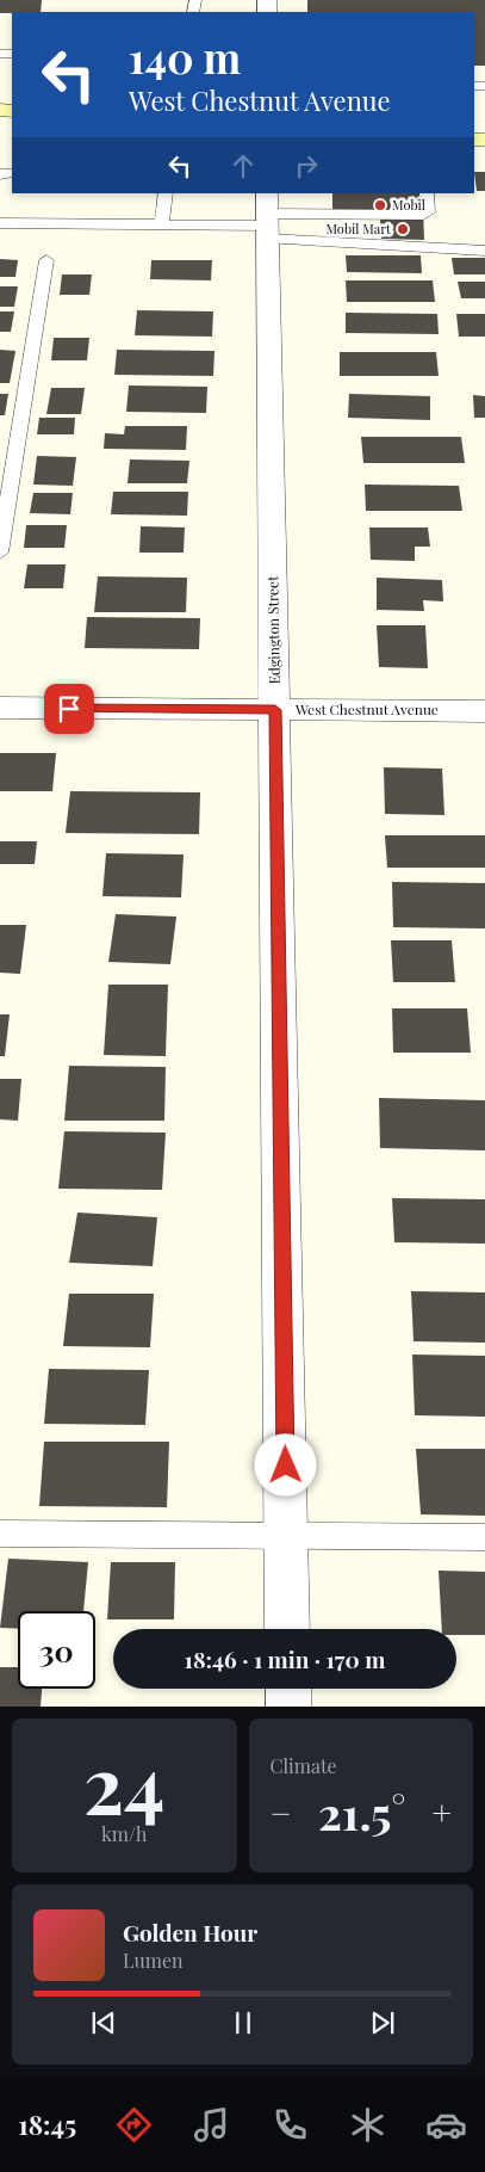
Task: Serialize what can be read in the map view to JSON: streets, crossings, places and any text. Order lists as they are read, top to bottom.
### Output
{
  "streets": {
    "street": ["Edgington Street", "West Chestnut Avenue"]
  },
  "crossings": [
    ["Edgington Street", "West Chestnut Avenue"]
  ],
  "places": ["Mobil", "Mobil Mart"],
  "page": {
    "turn": ["140 m", "West Chestnut Avenue"],
    "limit": "30",
    "trip": "18:46 · 1 min · 170 m",
    "tile": [
      ["24", "km/h"],
      "Climate"
    ],
    "heat": ["−", "21.5°", "+"],
    "song": ["Golden Hour", "Lumen"],
    "tabs": "18:45"
  }
}
